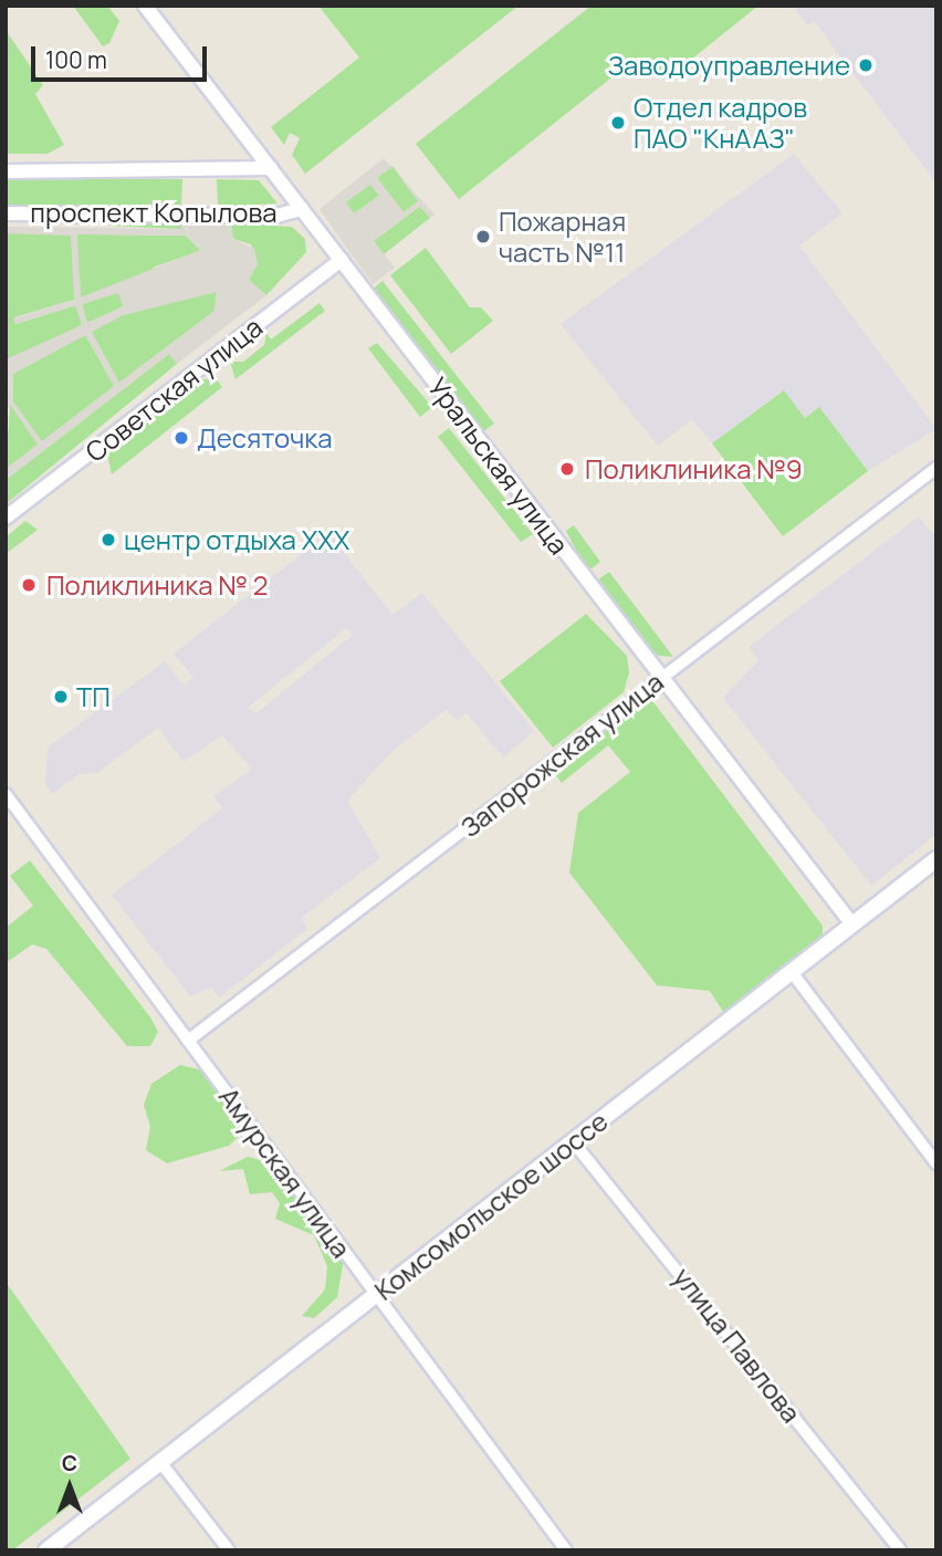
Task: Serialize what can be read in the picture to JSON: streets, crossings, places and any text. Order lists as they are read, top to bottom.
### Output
{
  "streets": {
    "main road": ["Комсомольское шоссе"],
    "street": [
      "проспект Копылова",
      "Советская улица",
      "Уральская улица",
      "Запорожская улица",
      "Амурская улица",
      "улица Павлова"
    ]
  },
  "crossings": [
    ["проспект Копылова", "Уральская улица"],
    ["Советская улица", "Уральская улица"],
    ["Уральская улица", "Запорожская улица"],
    ["Уральская улица", "Комсомольское шоссе"],
    ["Запорожская улица", "Амурская улица"],
    ["Амурская улица", "Комсомольское шоссе"],
    ["Комсомольское шоссе", "улица Павлова"]
  ],
  "places": [
    "Заводоуправление",
    "Отдел кадров ПАО \"КнААЗ\"",
    "Пожарная часть №11",
    "Десяточка",
    "Поликлиника №9",
    "центр отдыха ХХХ",
    "Поликлиника № 2",
    "ТП"
  ],
  "scale_bar": "100 m",
  "north": "top"
}
